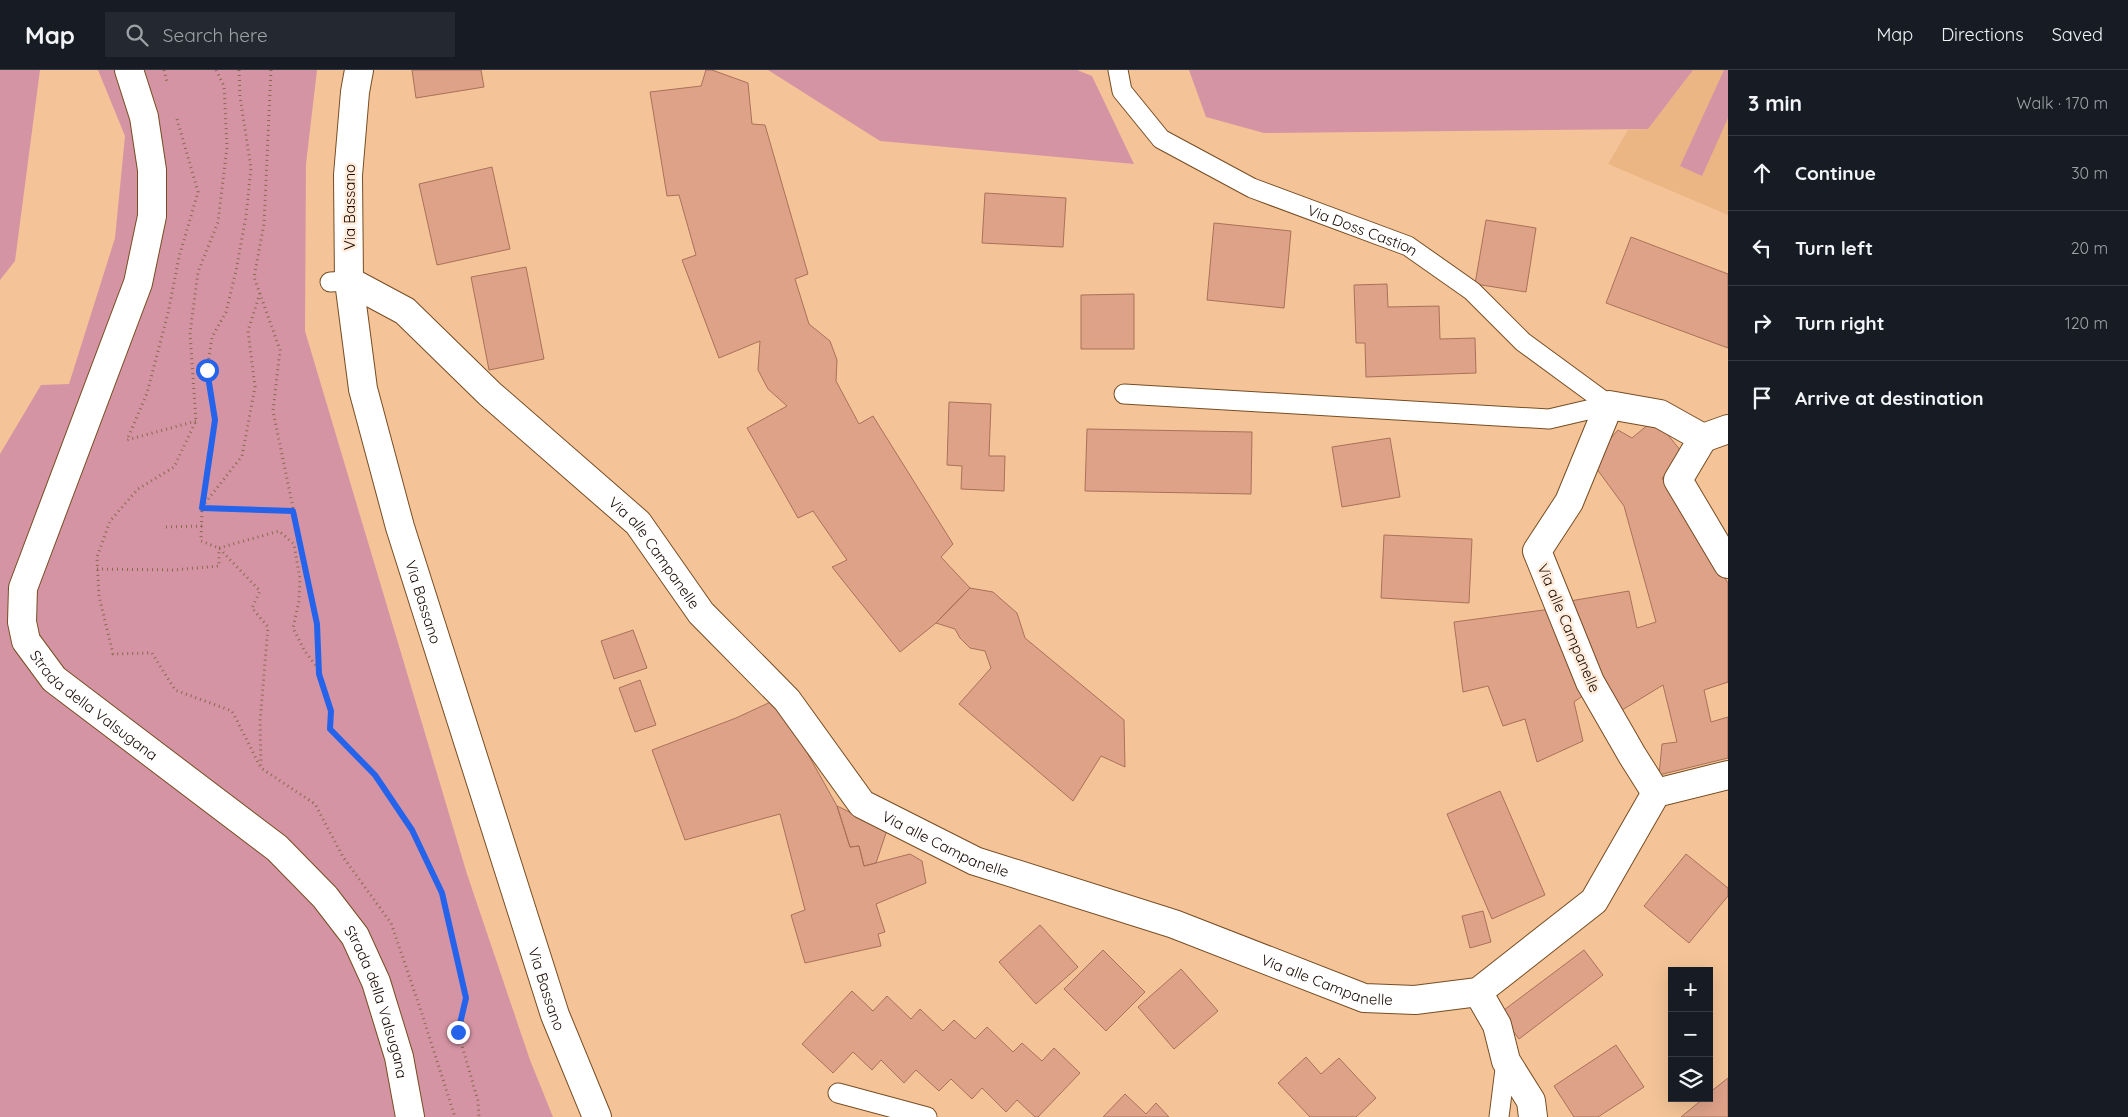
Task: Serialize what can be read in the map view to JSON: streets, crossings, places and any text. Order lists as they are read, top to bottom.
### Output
{
  "streets": {
    "street": [
      "Via Bassano",
      "Via Doss Castion",
      "Via alle Campanelle",
      "Strada della Valsugana"
    ]
  },
  "crossings": [
    ["Via Bassano", "Via alle Campanelle"],
    ["Via Doss Castion", "Via alle Campanelle"]
  ],
  "page": {
    "header": "Map",
    "search": "Search here",
    "nav": ["Map", "Directions", "Saved"],
    "heading": ["3 min", "Walk · 170 m"],
    "list": [
      ["Continue", "30 m"],
      ["Turn left", "20 m"],
      ["Turn right", "120 m"],
      "Arrive at destination"
    ],
    "map_buttons": ["+", "−"]
  }
}
